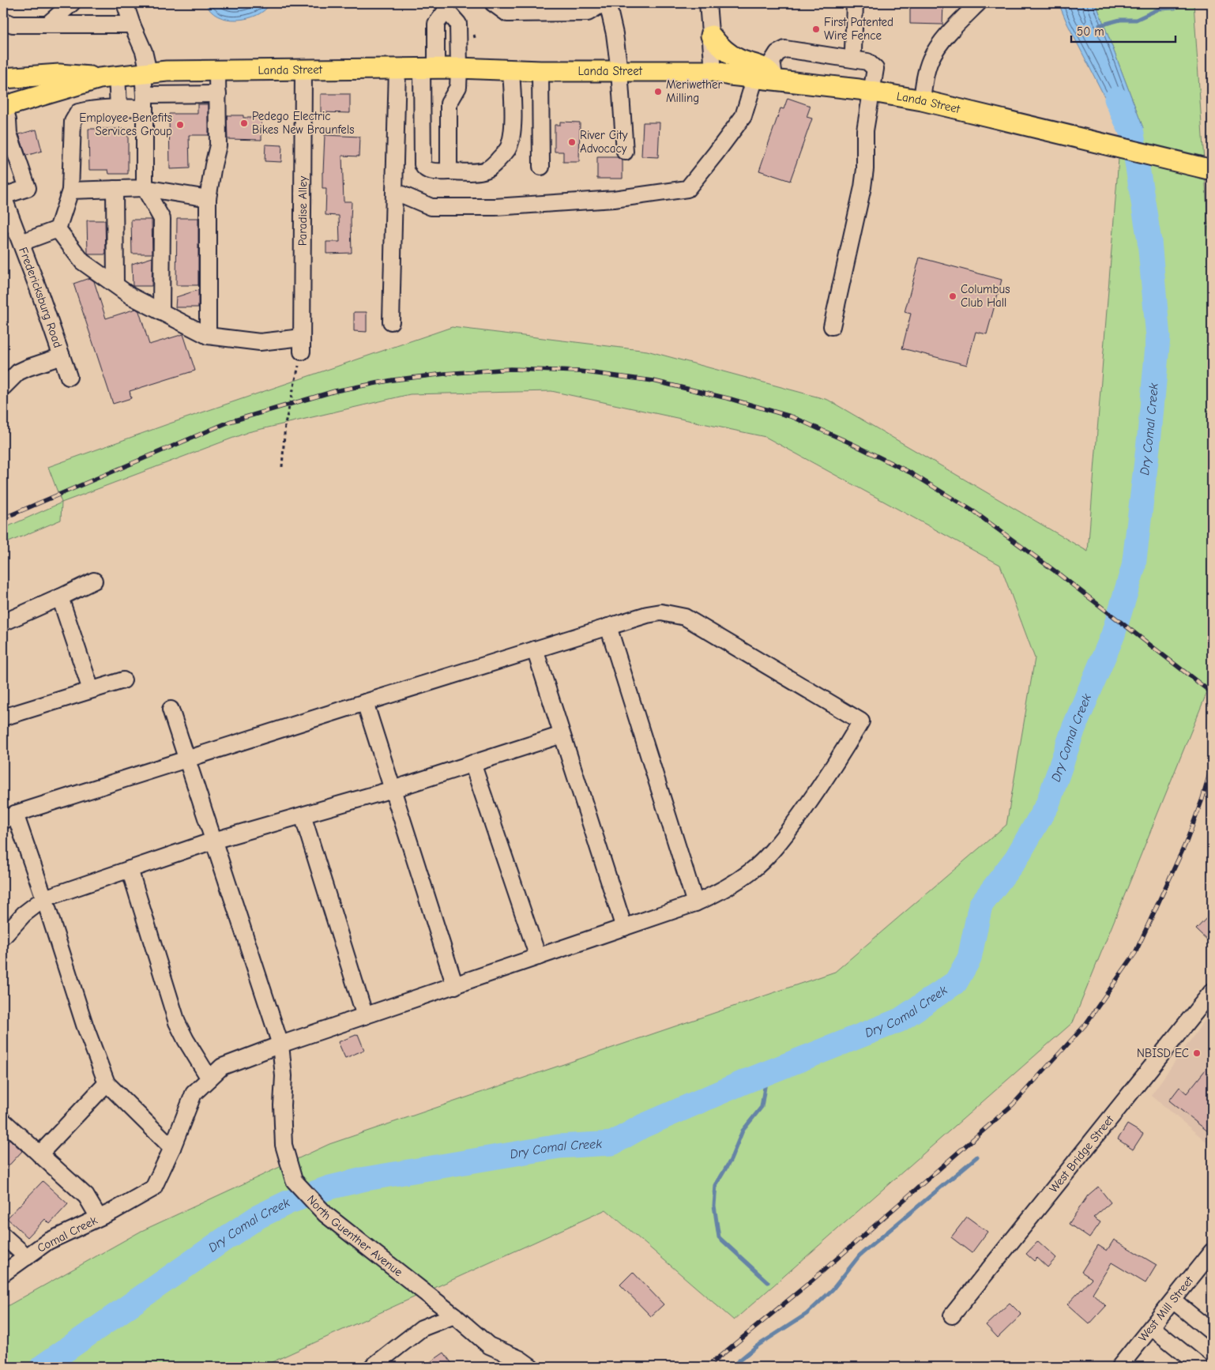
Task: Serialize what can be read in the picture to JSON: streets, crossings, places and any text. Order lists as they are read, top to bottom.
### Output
{
  "streets": {
    "main road": ["Landa Street"],
    "street": [
      "Paradise Alley",
      "Fredericksburg Road",
      "West Bridge Street",
      "Comal Creek",
      "North Guenther Avenue",
      "West Mill Street"
    ]
  },
  "crossings": [
    ["Landa Street", "Paradise Alley"],
    ["Comal Creek", "North Guenther Avenue"]
  ],
  "water": ["Dry Comal Creek"],
  "places": [
    "First Patented Wire Fence",
    "Meriwether Milling",
    "Pedego Electric Bikes New Braunfels",
    "Employee Benefits Services Group",
    "River City Advocacy",
    "Columbus Club Hall",
    "NBISD EC"
  ],
  "scale_bar": "50 m"
}
